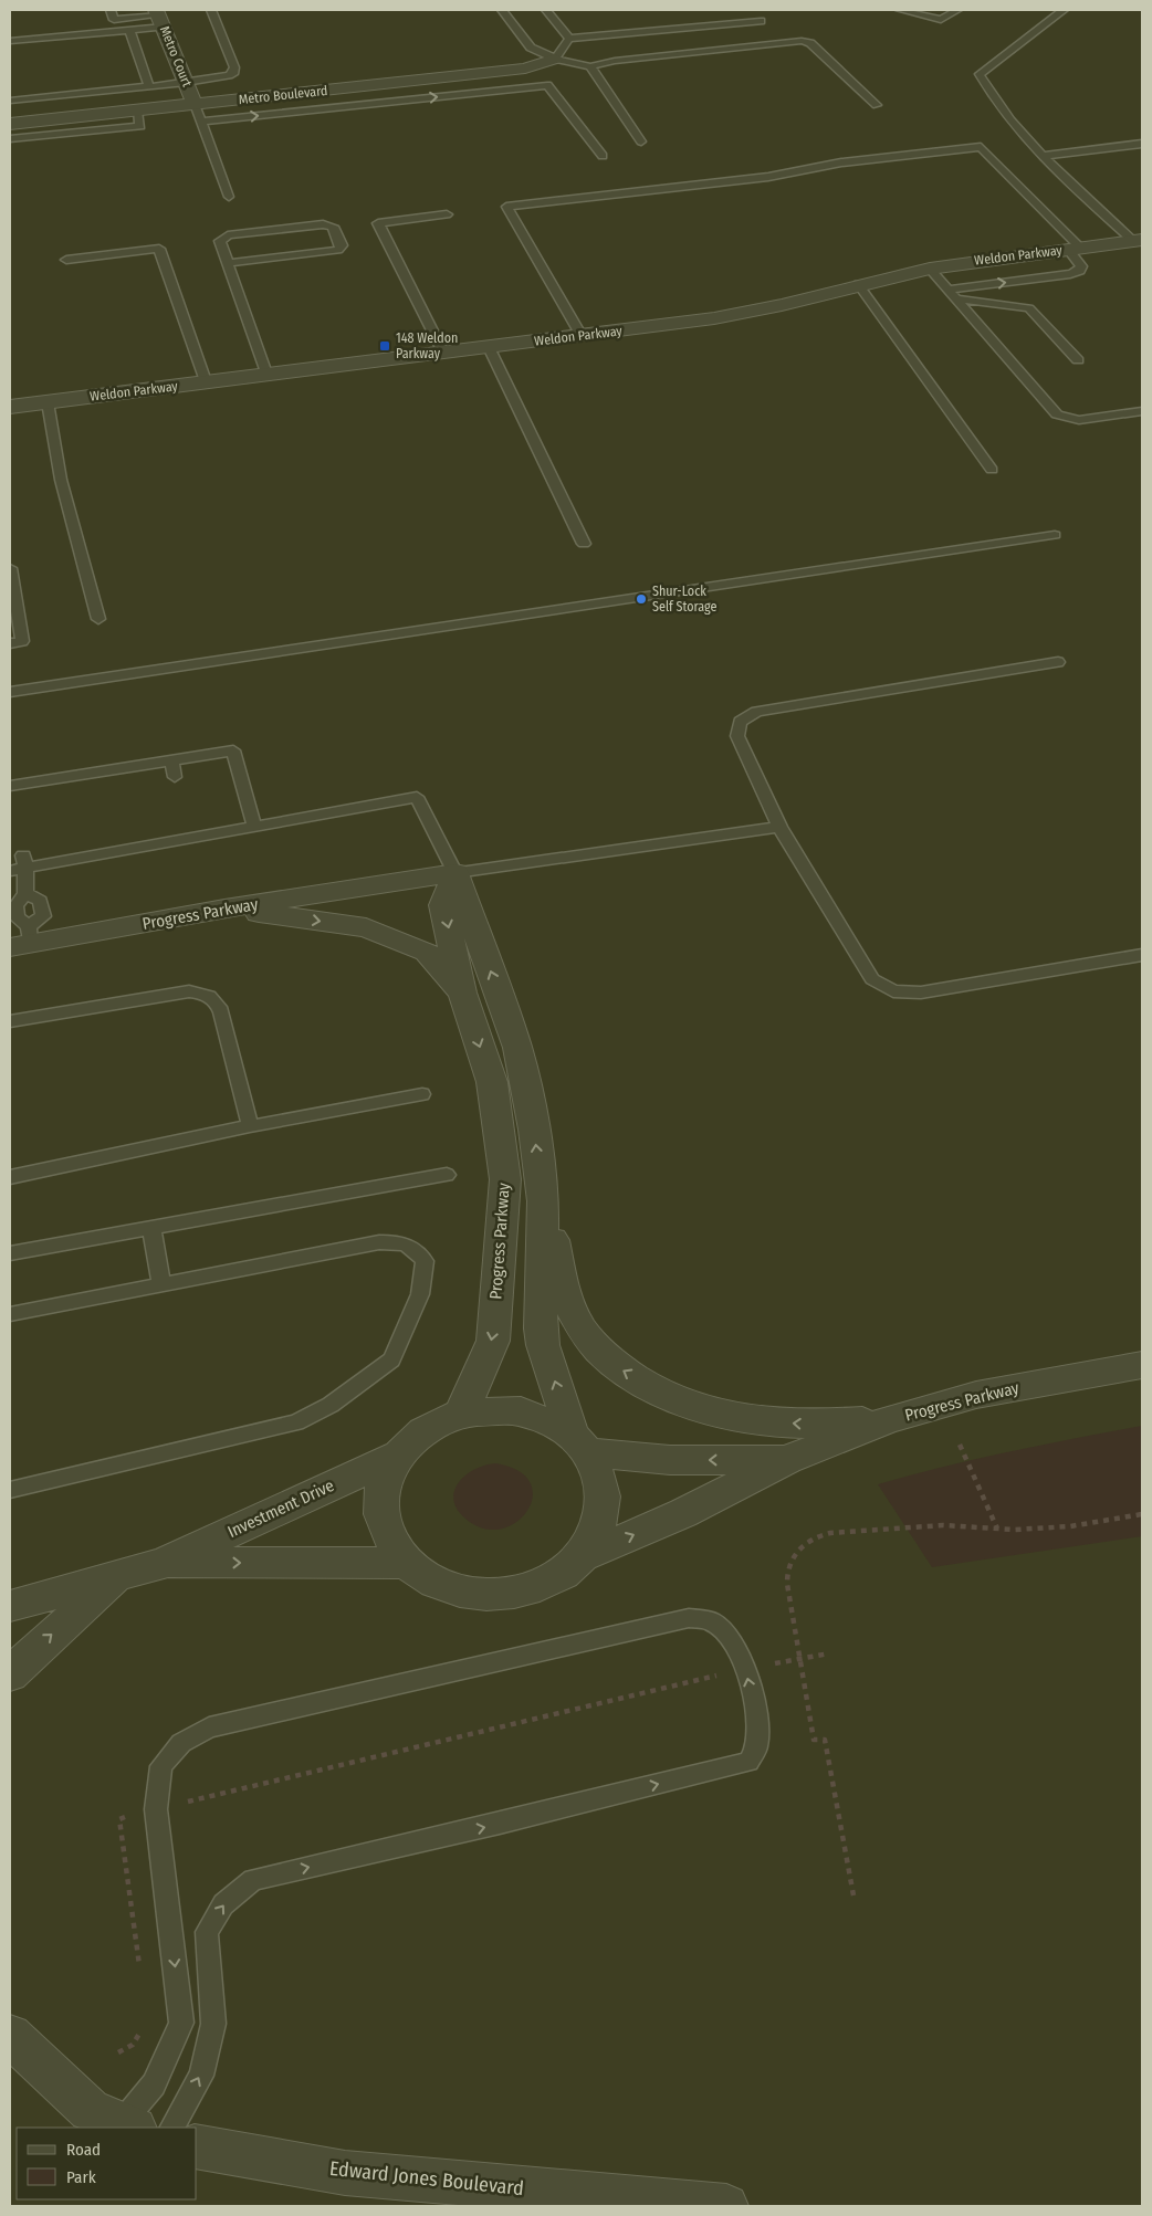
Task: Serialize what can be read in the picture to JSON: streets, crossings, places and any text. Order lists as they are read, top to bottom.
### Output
{
  "streets": {
    "street": [
      "Metro Court",
      "Metro Boulevard",
      "Weldon Parkway",
      "Progress Parkway",
      "Investment Drive",
      "Edward Jones Boulevard"
    ]
  },
  "crossings": [
    ["Metro Court", "Metro Boulevard"]
  ],
  "places": {
    "transit": ["148 Weldon Parkway"],
    "other": ["Shur-Lock Self Storage"]
  },
  "legend": ["Road", "Park"]
}
